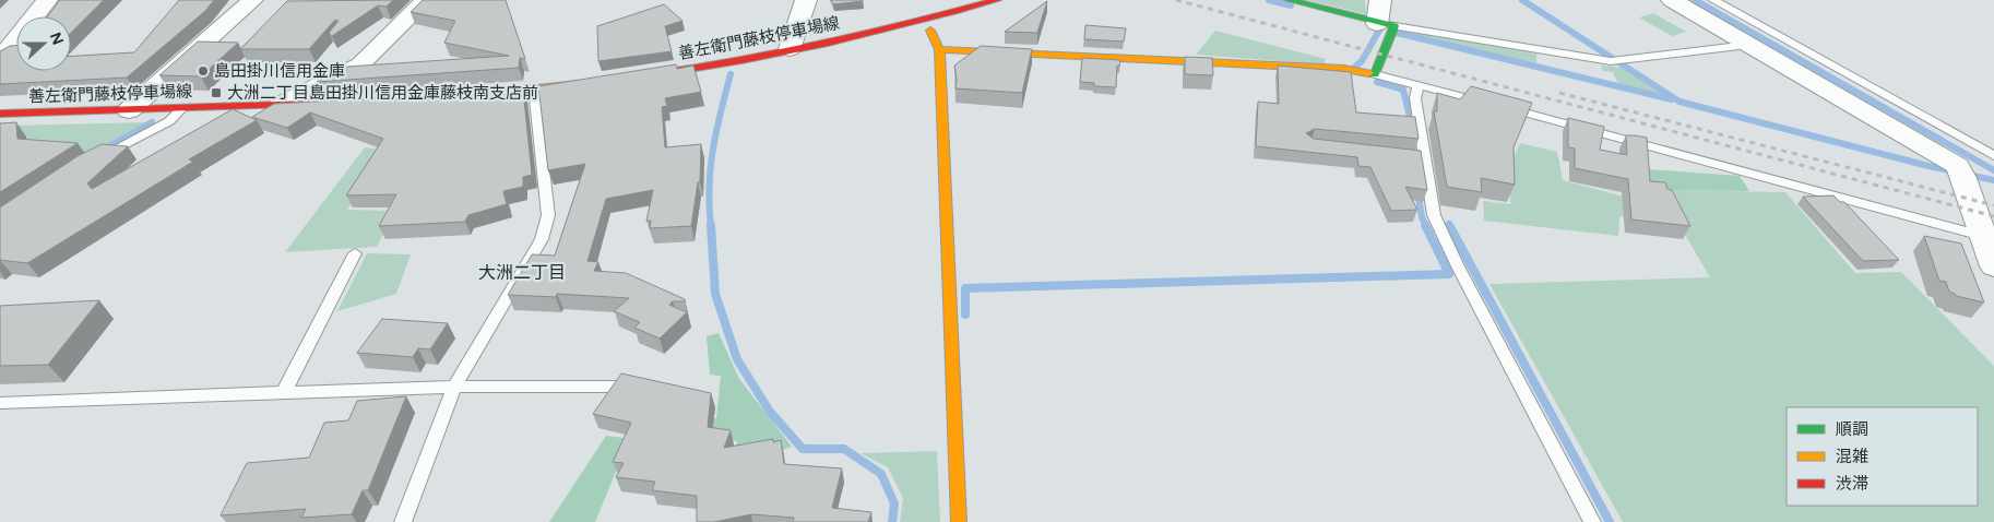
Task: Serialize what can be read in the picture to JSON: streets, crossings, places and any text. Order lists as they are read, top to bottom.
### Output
{
  "streets": {
    "street": ["善左衛門藤枝停車場線"]
  },
  "districts": ["大洲二丁目"],
  "places": {
    "other": ["島田掛川信用金庫"],
    "transit": ["大洲二丁目島田掛川信用金庫藤枝南支店前"]
  },
  "legend": ["順調", "混雑", "渋滞"],
  "north": "right"
}
